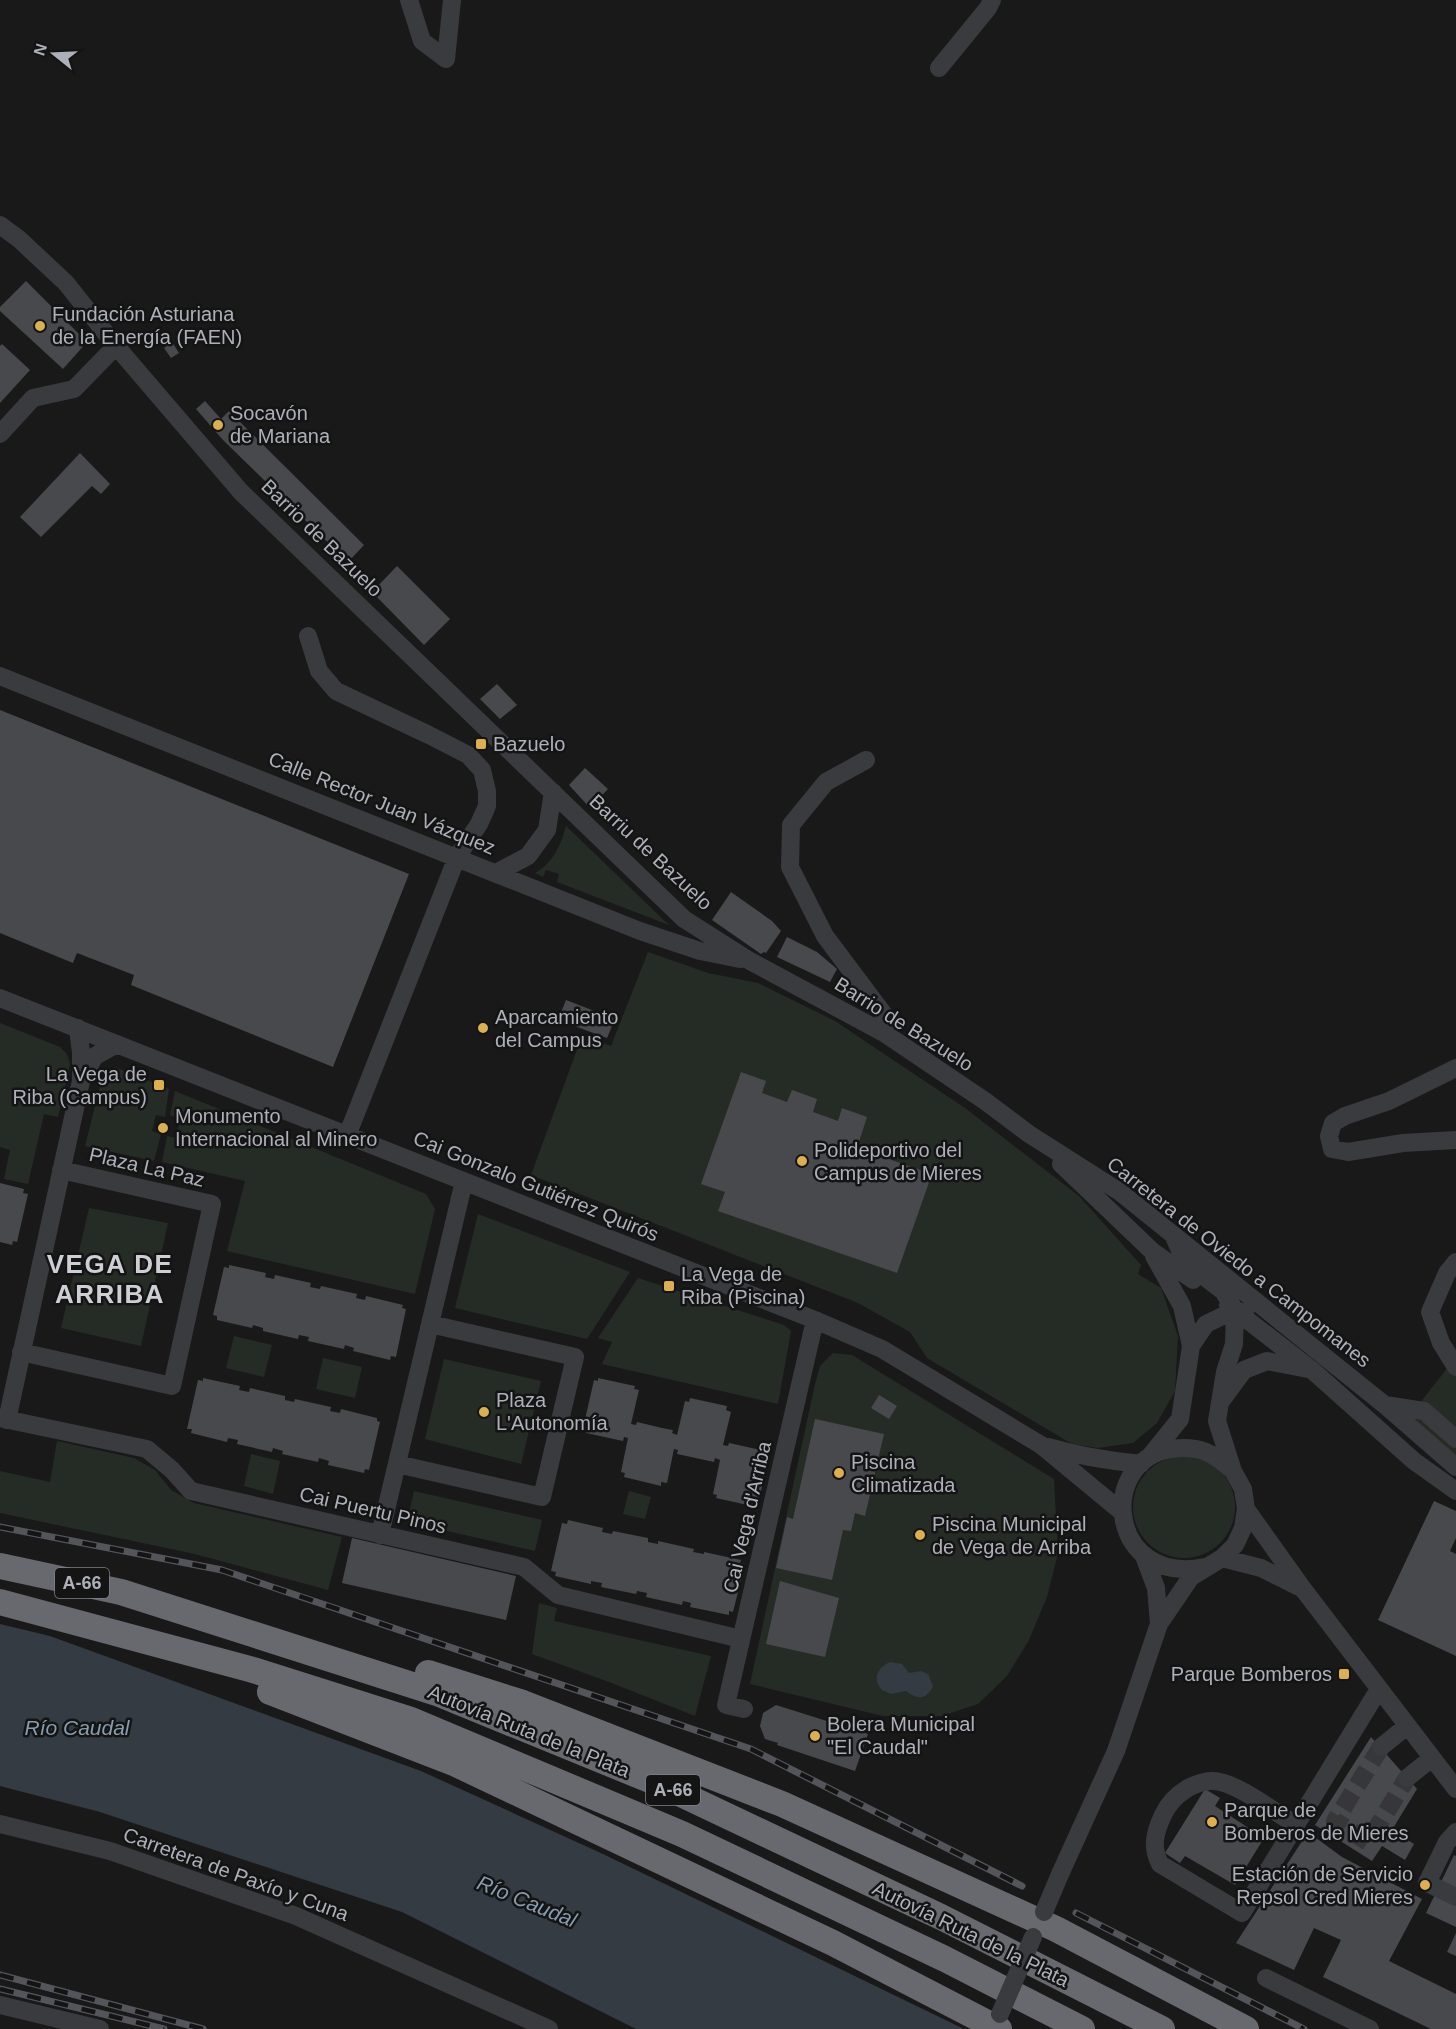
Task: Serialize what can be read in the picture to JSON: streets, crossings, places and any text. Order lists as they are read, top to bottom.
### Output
{
  "streets": {
    "highway": ["A-66", "Autovía Ruta de la Plata"],
    "street": [
      "Barrio de Bazuelo",
      "Calle Rector Juan Vázquez",
      "Barriu de Bazuelo",
      "Plaza La Paz",
      "Cai Gonzalo Gutiérrez Quirós",
      "Carretera de Oviedo a Campomanes",
      "Cai Puertu Pinos",
      "Cai Vega d'Arriba",
      "Carretera de Paxío y Cuna"
    ]
  },
  "crossings": [
    ["Barrio de Bazuelo", "Calle Rector Juan Vázquez"],
    ["Barrio de Bazuelo", "Barriu de Bazuelo"],
    ["Barrio de Bazuelo", "Carretera de Oviedo a Campomanes"],
    ["Calle Rector Juan Vázquez", "Barriu de Bazuelo"],
    ["Cai Gonzalo Gutiérrez Quirós", "Cai Vega d'Arriba"],
    ["Cai Puertu Pinos", "Cai Vega d'Arriba"]
  ],
  "districts": ["VEGA DE ARRIBA"],
  "water": ["Río Caudal"],
  "places": {
    "other": [
      "Fundación Asturiana de la Energía (FAEN)",
      "Socavón de Mariana",
      "Aparcamiento del Campus",
      "Monumento Internacional al Minero",
      "Polideportivo del Campus de Mieres",
      "Plaza L'Autonomía",
      "Piscina Climatizada",
      "Piscina Municipal de Vega de Arriba",
      "Bolera Municipal \"El Caudal\"",
      "Parque de Bomberos de Mieres",
      "Estación de Servicio Repsol Cred Mieres"
    ],
    "transit": [
      "Bazuelo",
      "La Vega de Riba (Campus)",
      "La Vega de Riba (Piscina)",
      "Parque Bomberos"
    ]
  },
  "north": "left"
}
